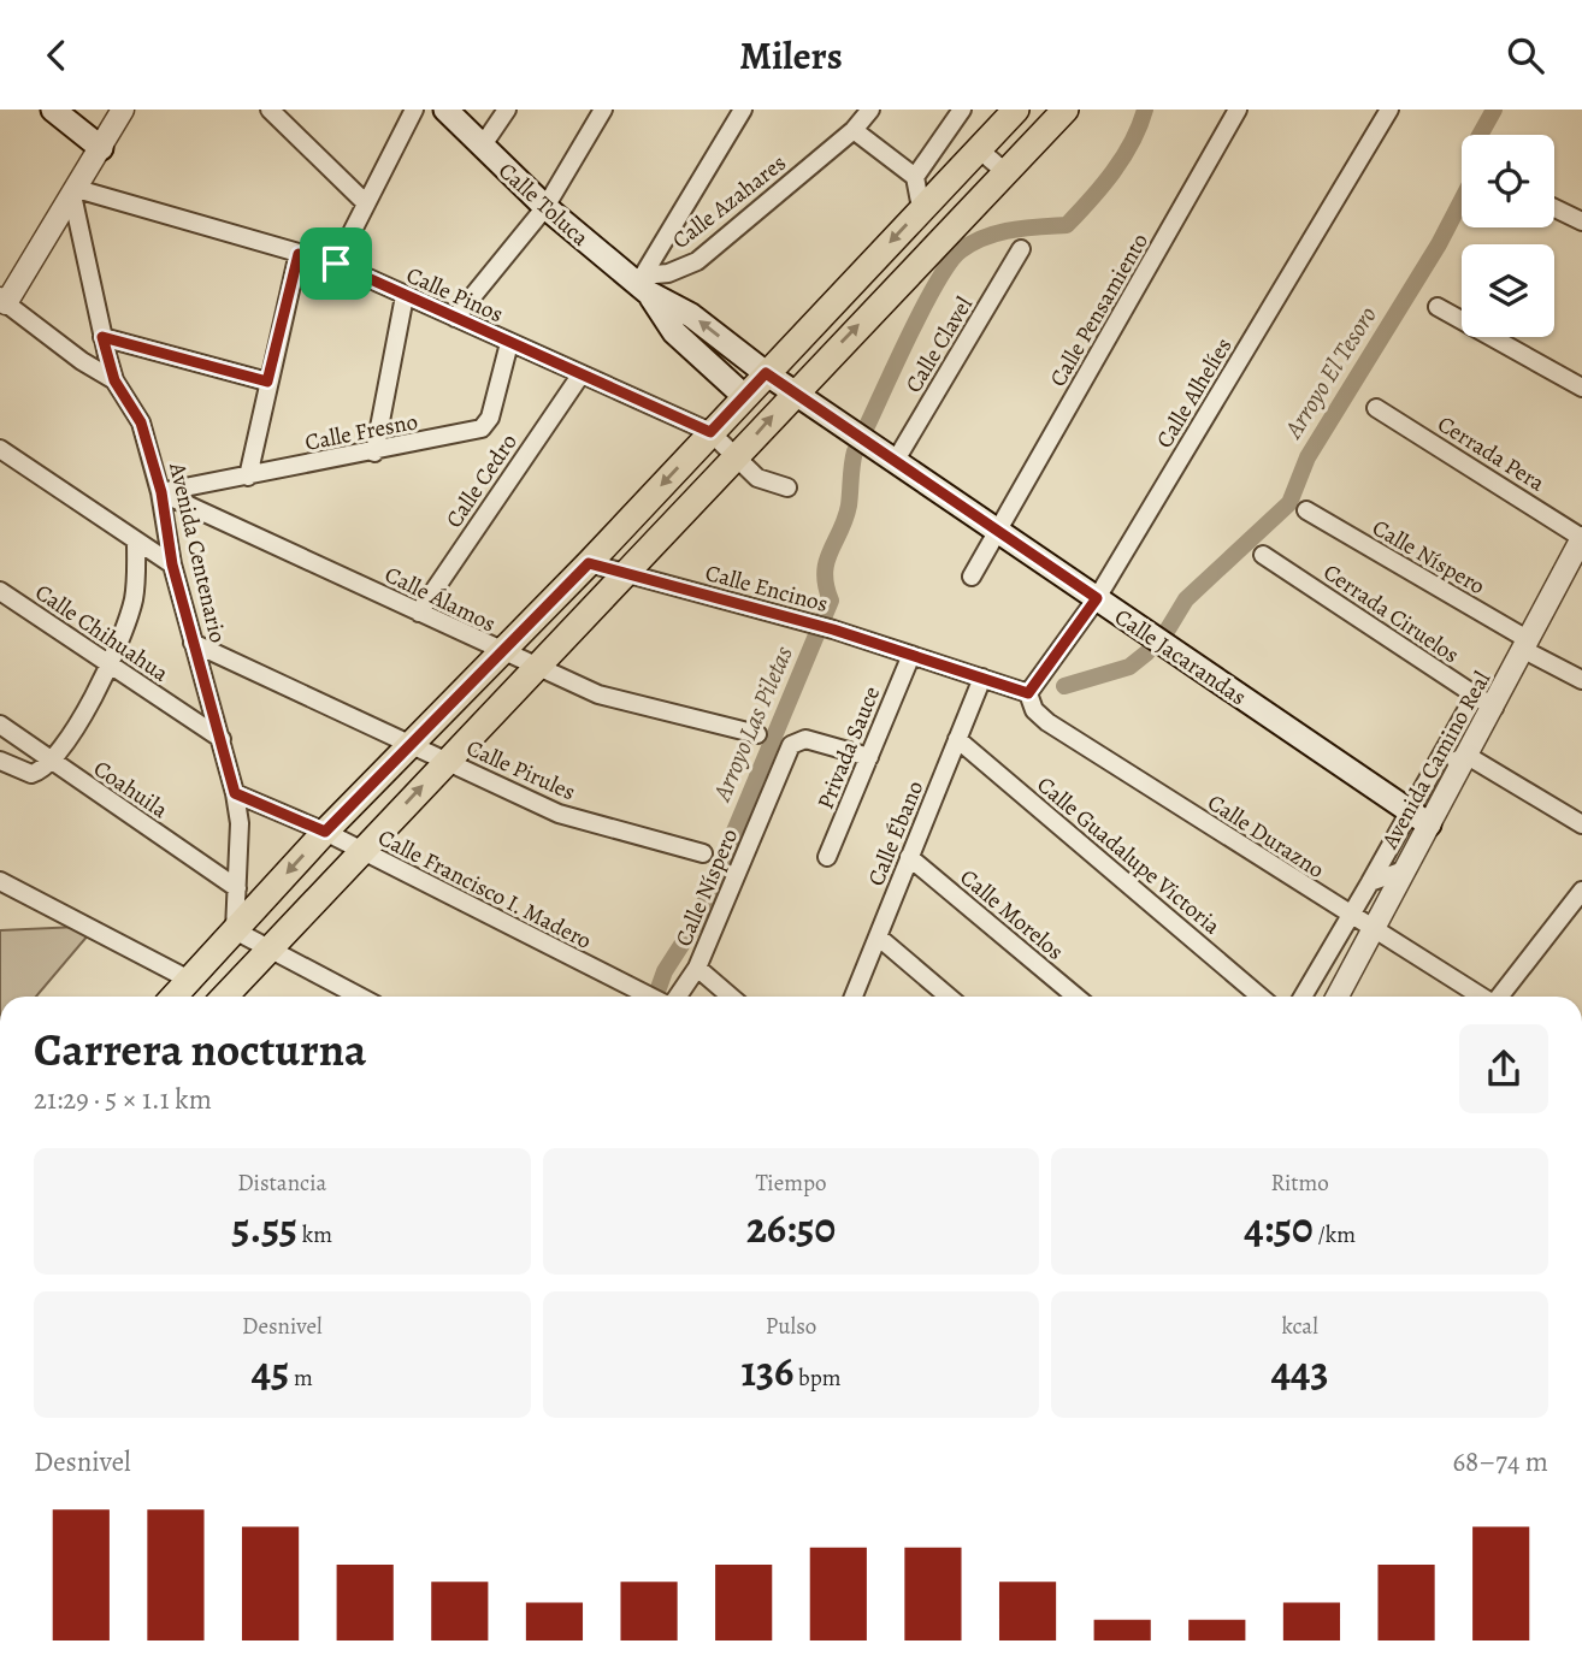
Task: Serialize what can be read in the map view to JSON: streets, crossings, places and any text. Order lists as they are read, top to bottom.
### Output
{
  "streets": {
    "main road": ["Calle Toluca", "Calle Jacarandas"],
    "street": [
      "Calle Azahares",
      "Calle Pinos",
      "Calle Pensamiento",
      "Calle Clavel",
      "Calle Alhelíes",
      "Calle Fresno",
      "Cerrada Pera",
      "Calle Cedro",
      "Avenida Centenario",
      "Calle Níspero",
      "Calle Encinos",
      "Calle Álamos",
      "Cerrada Ciruelos",
      "Calle Chihuahua",
      "Privada Sauce",
      "Avenida Camino Real",
      "Calle Pirules",
      "Coahuila",
      "Calle Ébano",
      "Calle Durazno",
      "Calle Guadalupe Victoria",
      "Calle Francisco I. Madero",
      "Calle Morelos"
    ]
  },
  "crossings": [
    ["Calle Azahares", "Calle Toluca"],
    ["Calle Toluca", "Calle Jacarandas"],
    ["Calle Pinos", "Calle Fresno"],
    ["Calle Pinos", "Calle Cedro"],
    ["Calle Pinos", "Avenida Centenario"],
    ["Calle Pensamiento", "Calle Jacarandas"],
    ["Calle Clavel", "Calle Jacarandas"],
    ["Calle Alhelíes", "Calle Encinos"],
    ["Calle Alhelíes", "Calle Jacarandas"],
    ["Calle Alhelíes", "Calle Durazno"],
    ["Calle Fresno", "Avenida Centenario"],
    ["Calle Fresno", "Calle Álamos"],
    ["Cerrada Pera", "Avenida Camino Real"],
    ["Calle Cedro", "Calle Álamos"],
    ["Avenida Centenario", "Calle Álamos"],
    ["Avenida Centenario", "Calle Chihuahua"],
    ["Avenida Centenario", "Calle Pirules"],
    ["Avenida Centenario", "Coahuila"],
    ["Avenida Centenario", "Calle Francisco I. Madero"],
    ["Calle Níspero", "Privada Sauce"],
    ["Calle Níspero", "Avenida Camino Real"],
    ["Calle Encinos", "Privada Sauce"],
    ["Calle Encinos", "Calle Ébano"],
    ["Calle Encinos", "Calle Durazno"],
    ["Cerrada Ciruelos", "Avenida Camino Real"],
    ["Calle Jacarandas", "Avenida Camino Real"],
    ["Avenida Camino Real", "Calle Durazno"],
    ["Calle Ébano", "Calle Guadalupe Victoria"],
    ["Calle Ébano", "Calle Morelos"]
  ],
  "water": ["Arroyo El Tesoro", "Arroyo Las Piletas"],
  "page": {
    "header": "Milers",
    "heading": ["Carrera nocturna", "21:29 · 5 × 1.1 km"],
    "stats": [
      ["Distancia", "5.55 km"],
      ["Tiempo", "26:50"],
      ["Ritmo", "4:50 /km"],
      ["Desnivel", "45 m"],
      ["Pulso", "136 bpm"],
      ["kcal", "443"]
    ],
    "chart": ["Desnivel", "68–74 m"]
  }
}
